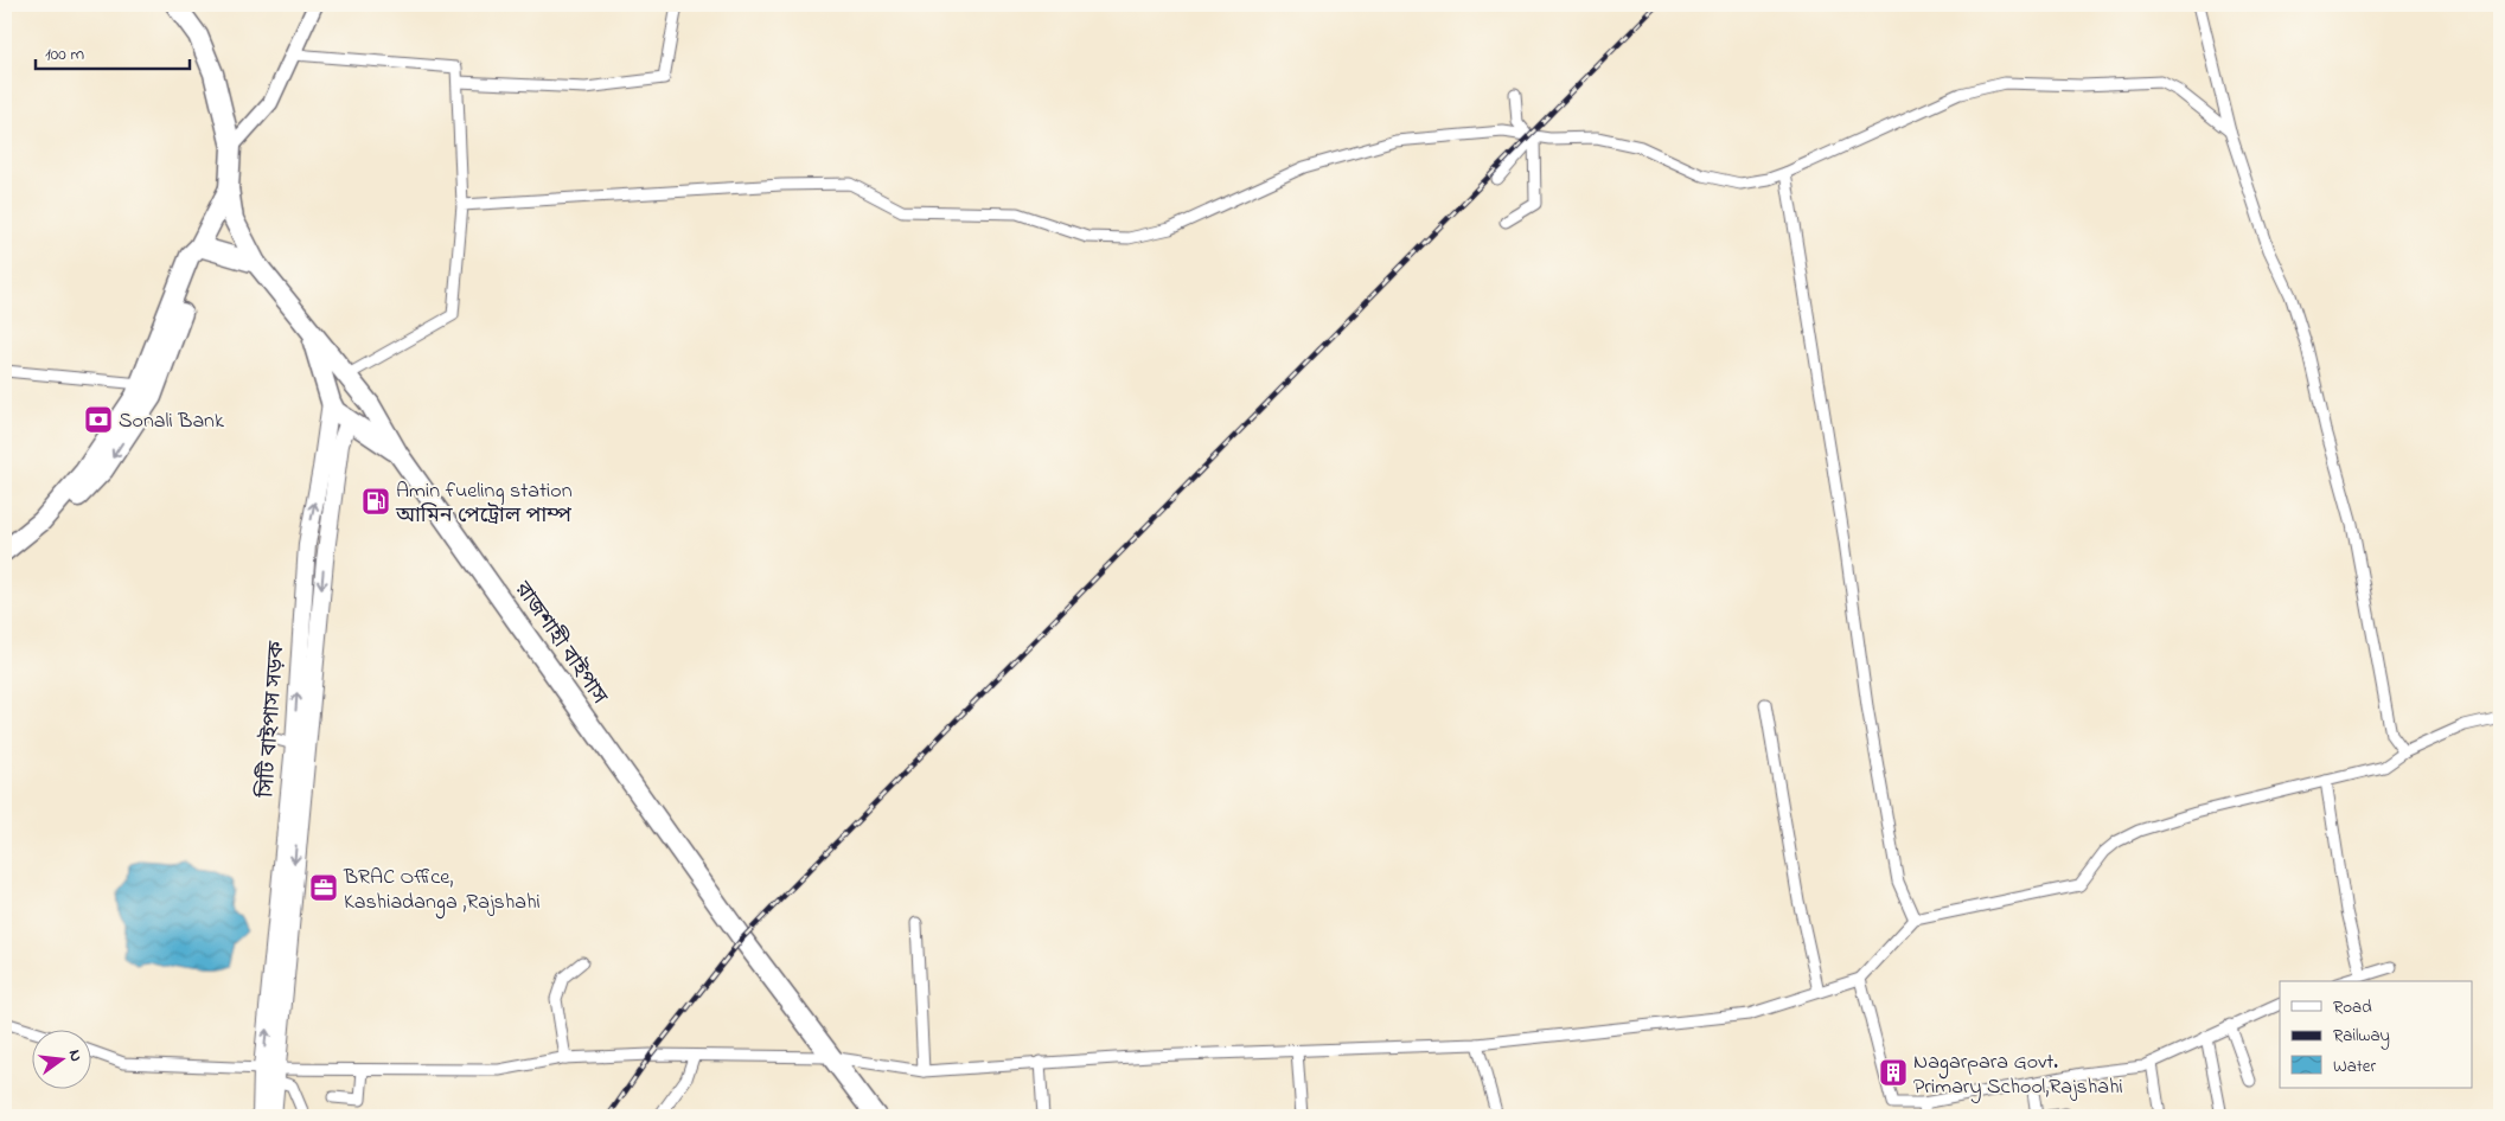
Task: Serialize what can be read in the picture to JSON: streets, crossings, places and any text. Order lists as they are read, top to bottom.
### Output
{
  "streets": {
    "highway": ["রাজশাহী বাইপাস", "সিটি বাইপাস সড়ক"]
  },
  "crossings": [
    ["রাজশাহী বাইপাস", "সিটি বাইপাস সড়ক"]
  ],
  "one_way": ["সিটি বাইপাস সড়ক"],
  "places": {
    "bank": ["Sonali Bank"],
    "fuel station": ["Amin fueling station আমিন পেট্রোল পাম্প"],
    "office": ["BRAC Office, Kashiadanga ,Rajshahi"],
    "building": ["Nagarpara Govt. Primary School,Rajshahi"]
  },
  "legend": ["Road", "Railway", "Water"],
  "scale_bar": "100 m",
  "north": "right"
}
